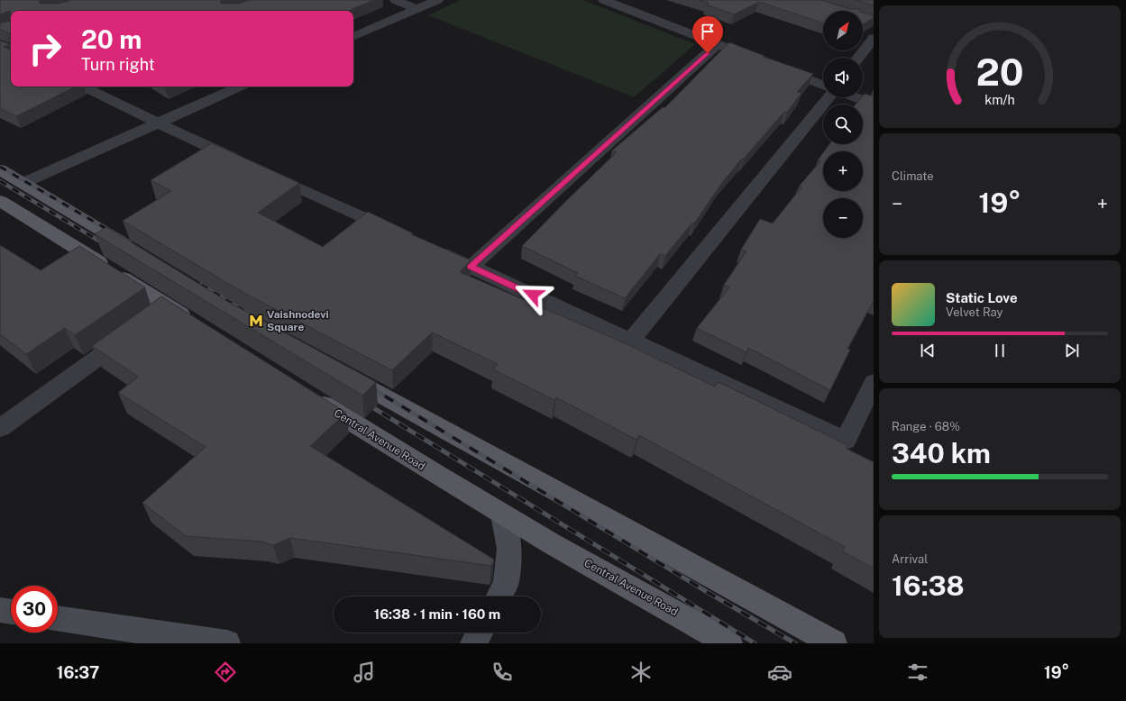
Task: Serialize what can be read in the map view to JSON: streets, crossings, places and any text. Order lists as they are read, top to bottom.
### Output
{
  "streets": {
    "main road": ["Central Avenue Road"]
  },
  "places": {
    "metro station": ["Vaishnodevi Square"]
  },
  "north": "top right",
  "page": {
    "map_buttons": ["+", "−"],
    "turn": ["20 m", "Turn right"],
    "tile": [
      "Climate",
      ["Range · 68%", "340 km"],
      ["Arrival", "16:38"]
    ],
    "heat": ["−", "19°", "+"],
    "song": ["Static Love", "Velvet Ray"],
    "limit": "30",
    "trip": "16:38 · 1 min · 160 m",
    "tabs": ["16:37", "19°"],
    "gauge": ["20", "km/h"]
  }
}
